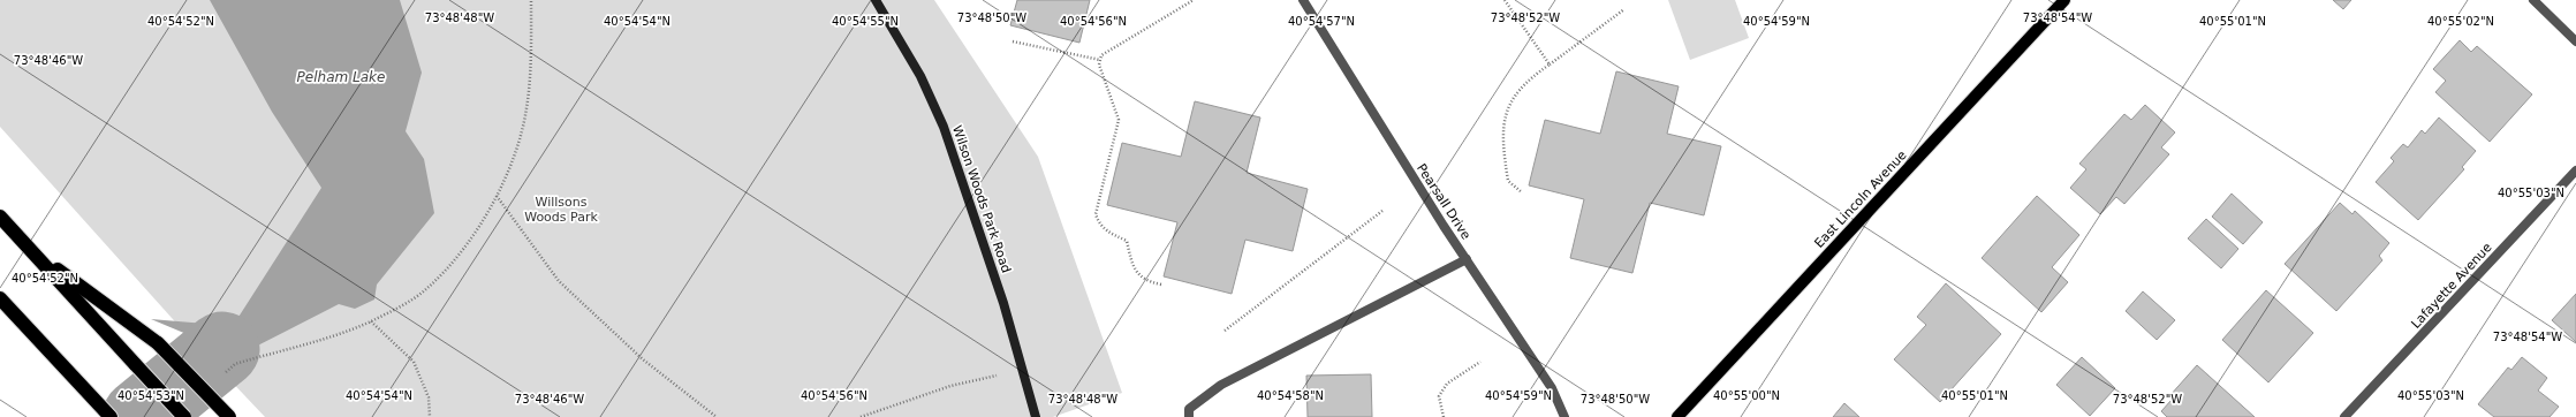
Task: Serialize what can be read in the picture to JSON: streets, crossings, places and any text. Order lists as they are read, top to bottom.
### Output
{
  "streets": {
    "main road": ["East Lincoln Avenue"],
    "street": ["Wilson Woods Park Road", "Pearsall Drive", "Lafayette Avenue"]
  },
  "water": ["Pelham Lake"],
  "parks": ["Willsons Woods Park"],
  "coordinates": [
    "73°48'54\"W",
    "73°48'48\"W",
    "73°48'50\"W",
    "73°48'52\"W",
    "40°54'54\"N",
    "40°54'55\"N",
    "40°54'56\"N",
    "40°54'57\"N",
    "40°54'59\"N",
    "40°55'01\"N",
    "40°55'02\"N",
    "40°54'52\"N",
    "73°48'46\"W",
    "40°55'03\"N",
    "40°54'53\"N",
    "40°54'58\"N",
    "40°55'00\"N"
  ]
}
